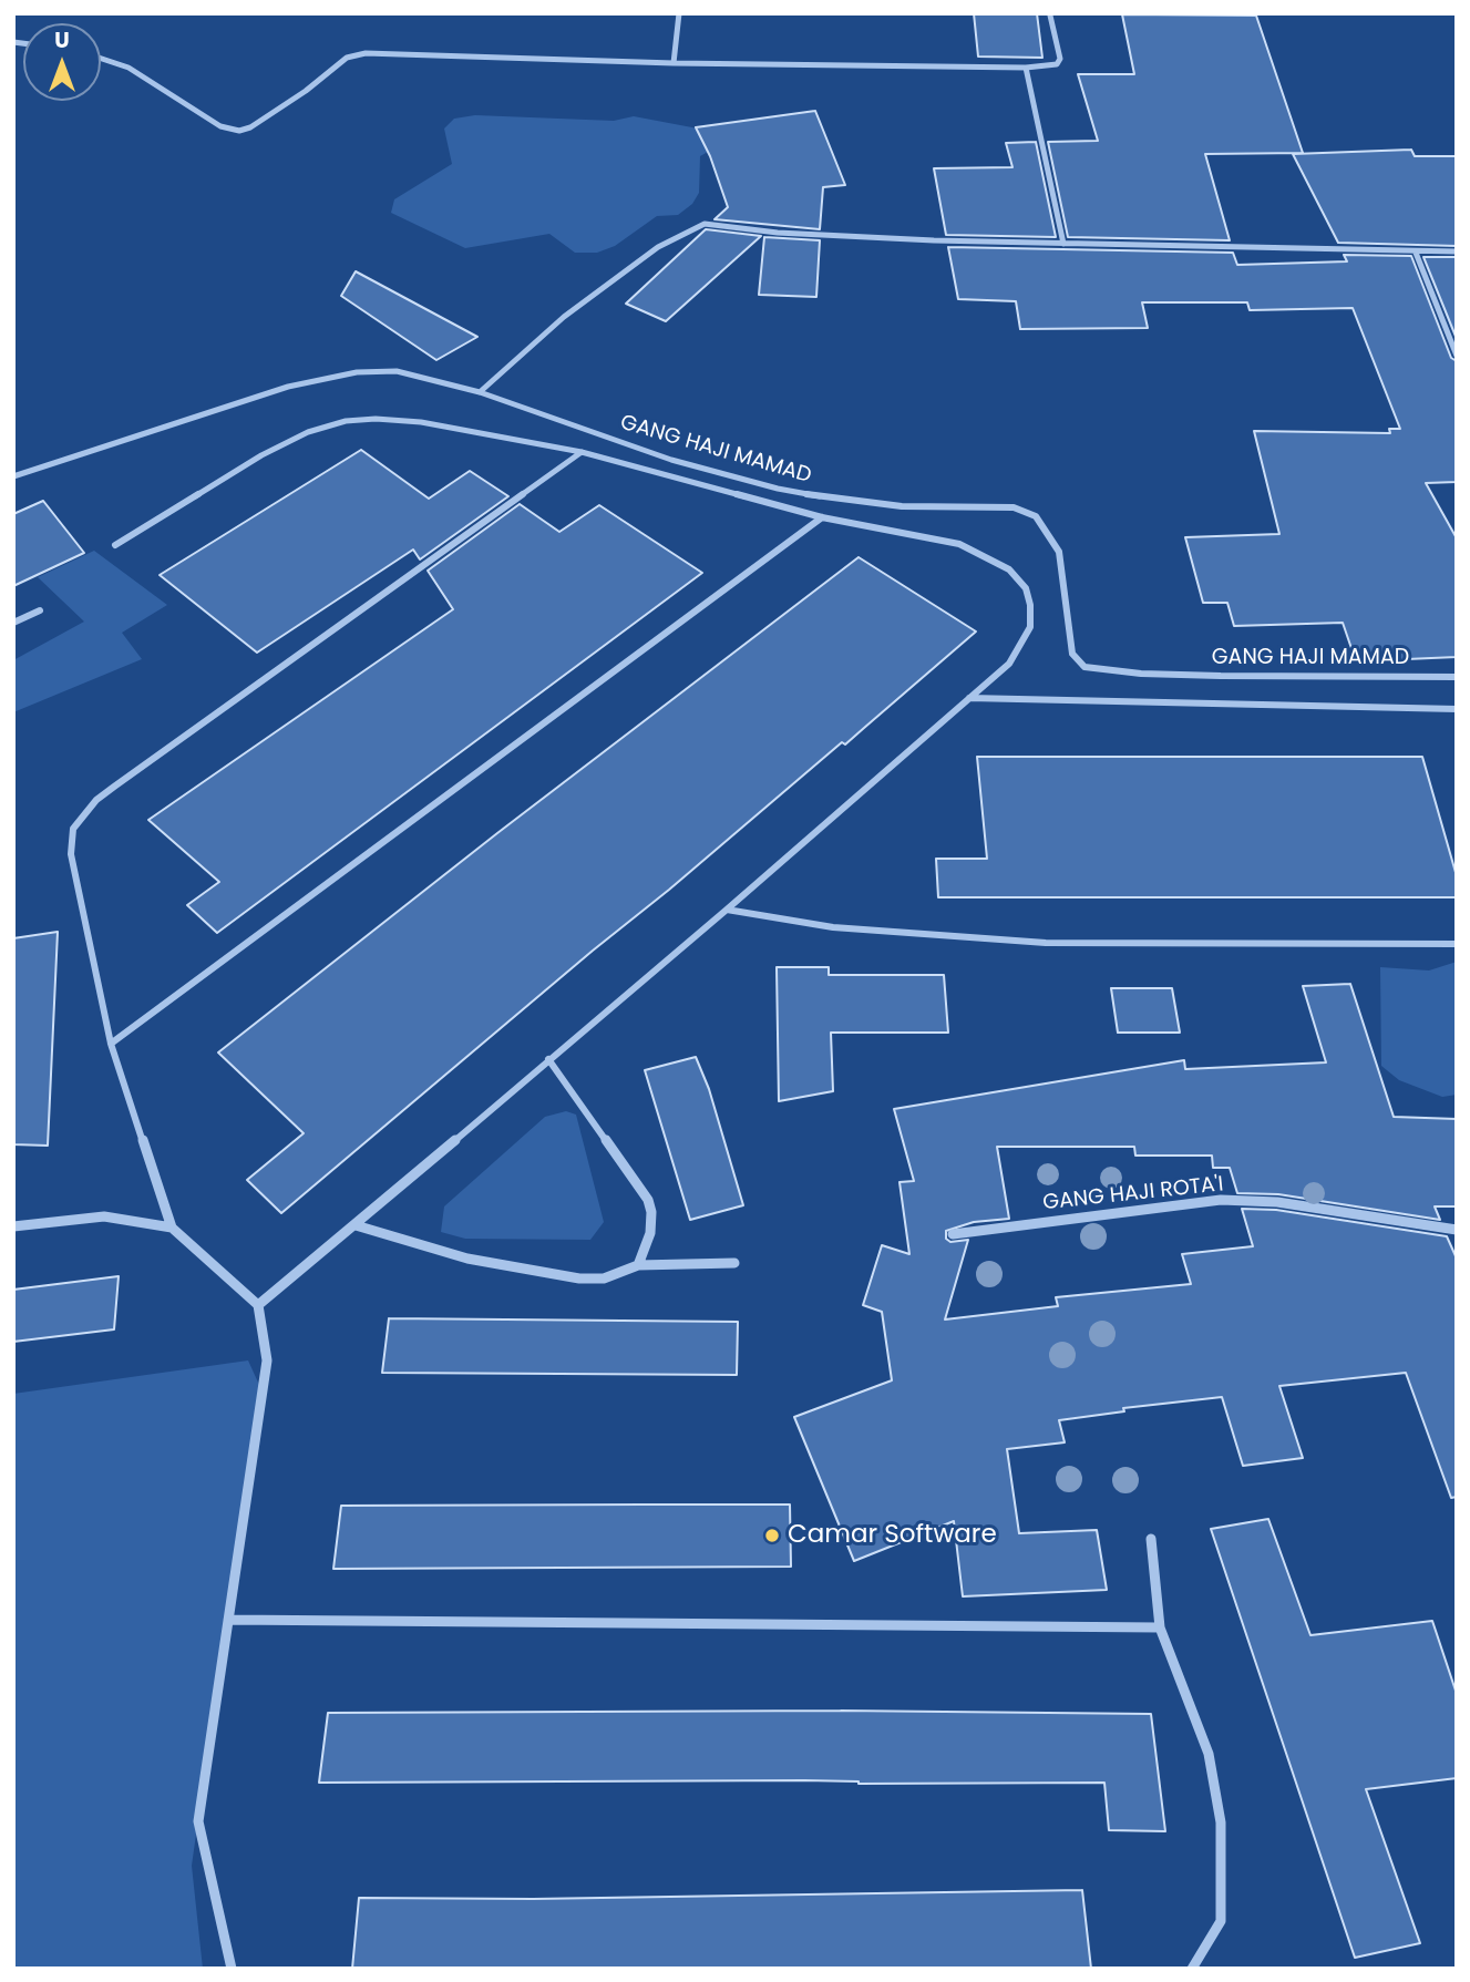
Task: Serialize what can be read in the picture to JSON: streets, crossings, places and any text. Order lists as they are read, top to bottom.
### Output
{
  "streets": {
    "street": ["GANG HAJI MAMAD", "GANG HAJI ROTA'I"]
  },
  "places": ["Camar Software"],
  "north": "top"
}
